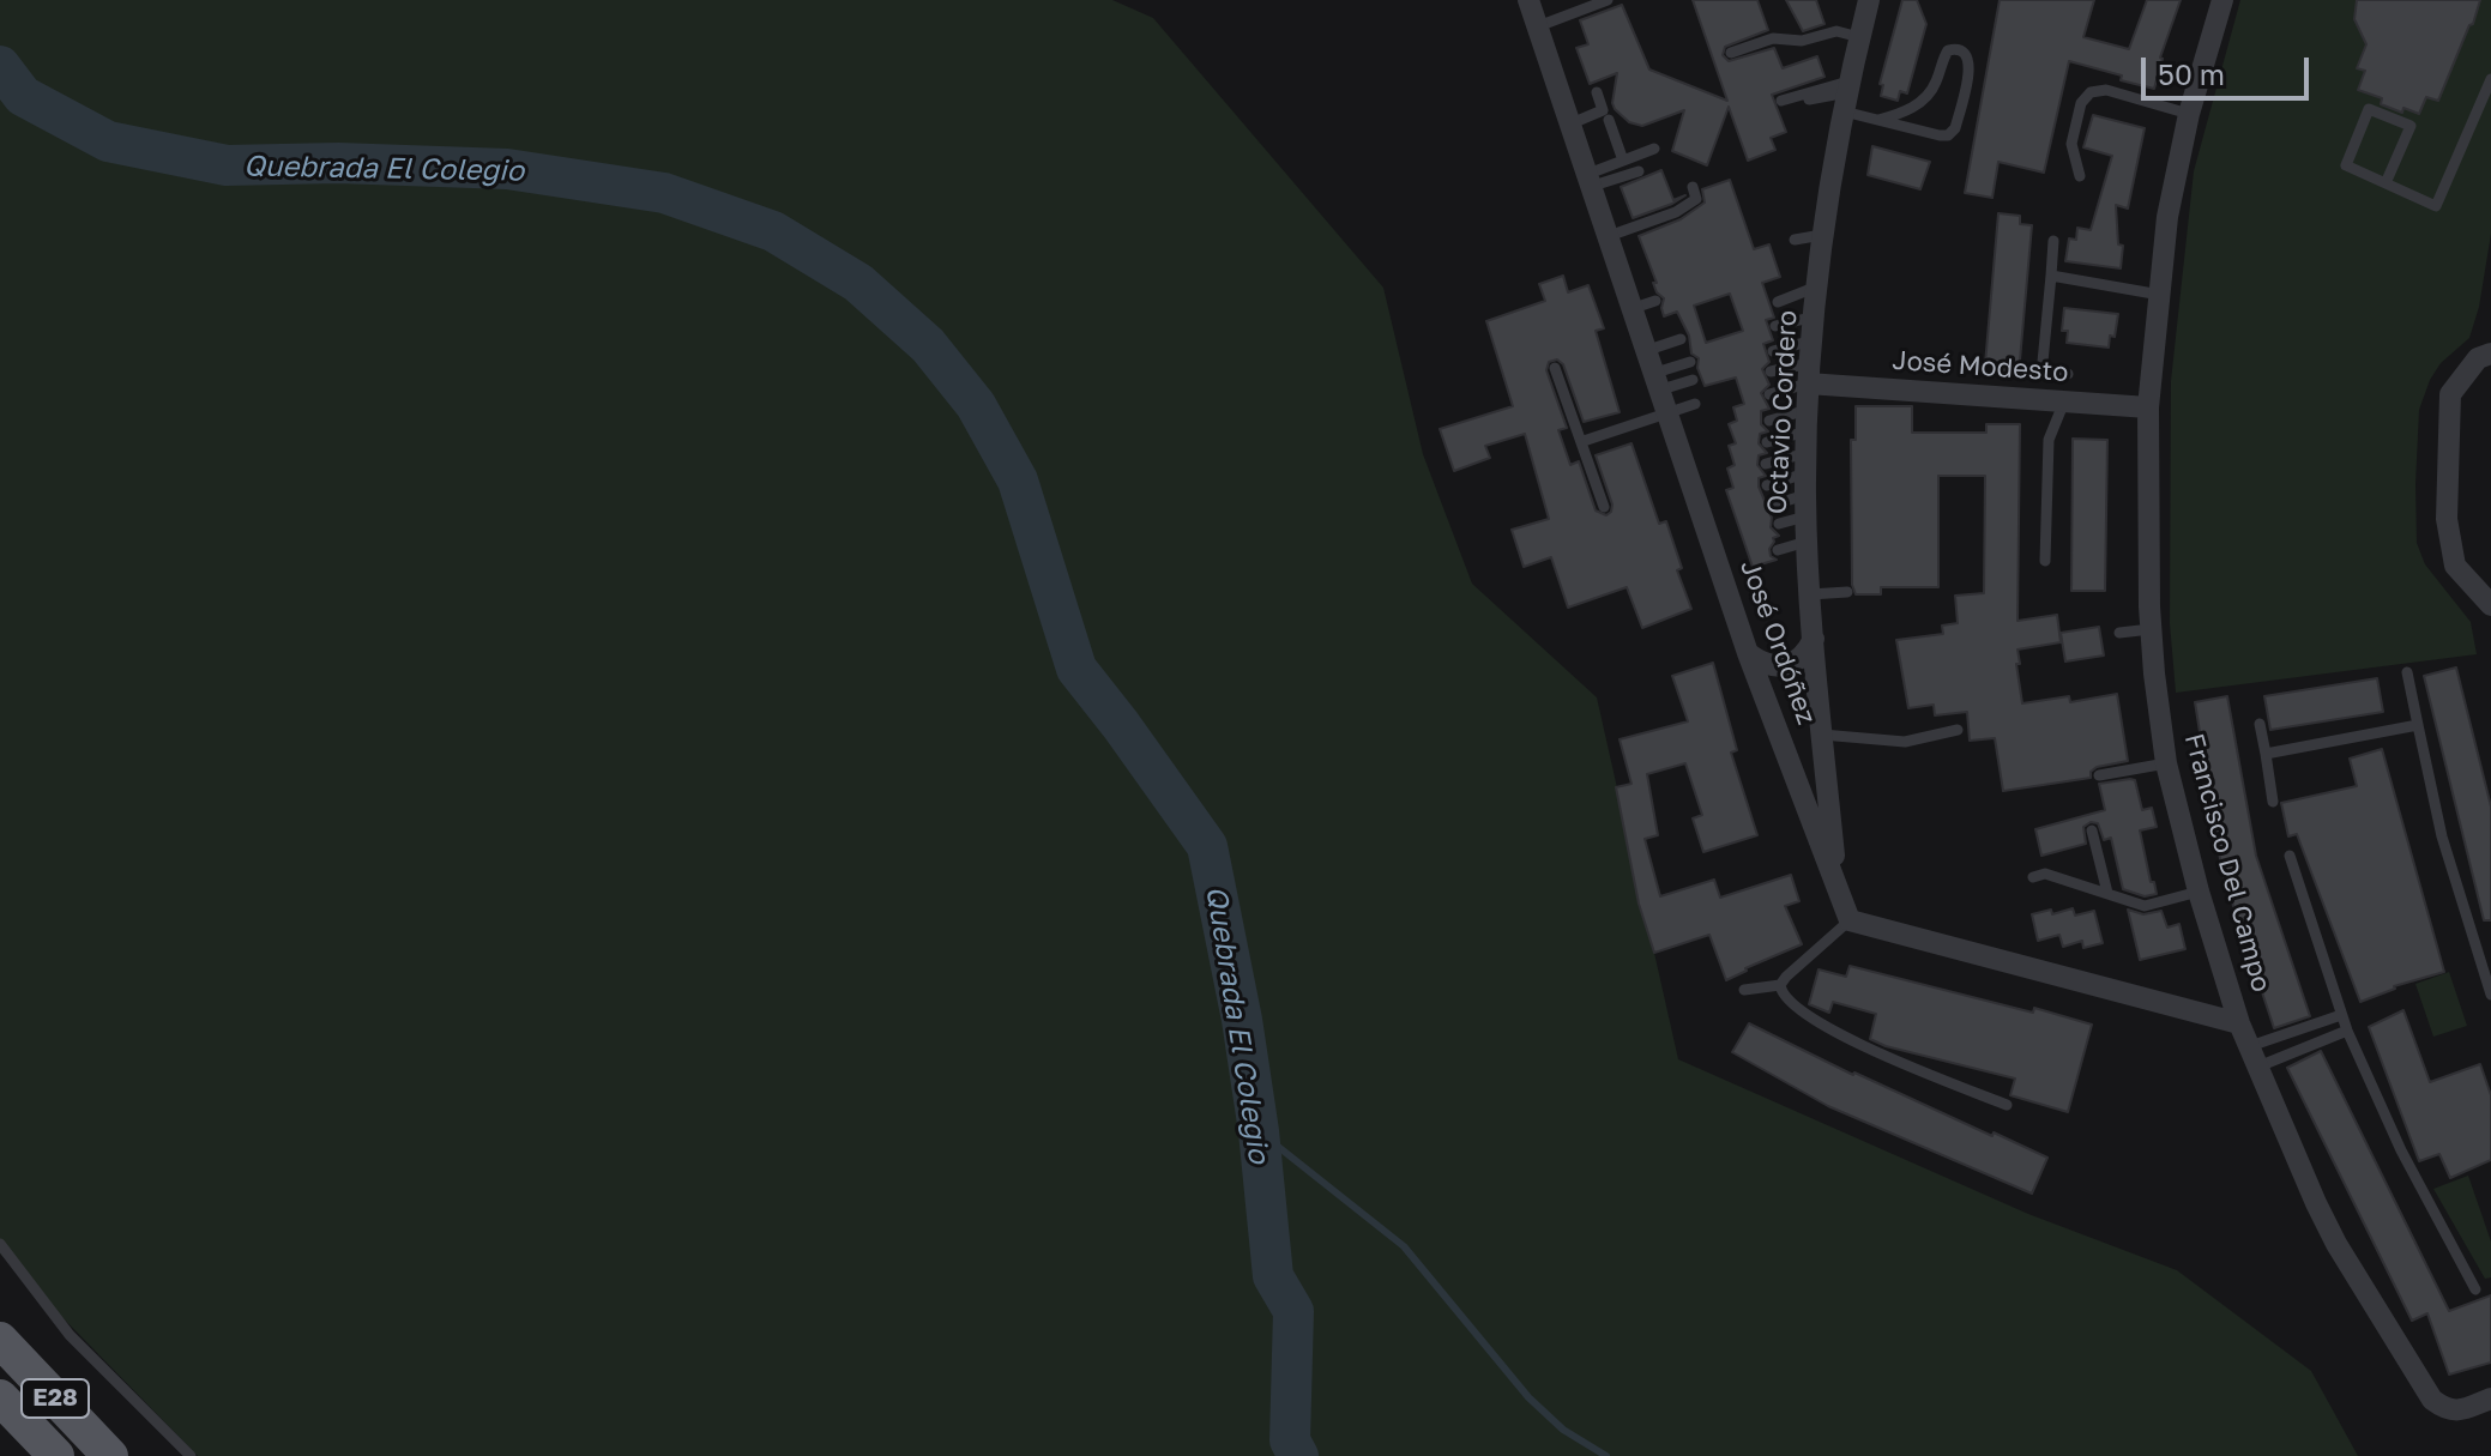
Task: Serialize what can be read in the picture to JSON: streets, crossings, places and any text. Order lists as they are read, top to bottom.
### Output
{
  "streets": {
    "main road": ["E28"],
    "street": [
      "José Modesto",
      "Octavio Cordero",
      "José Ordóñez",
      "Francisco Del Campo"
    ]
  },
  "crossings": [
    ["José Modesto", "Octavio Cordero"],
    ["José Modesto", "Francisco Del Campo"],
    ["Octavio Cordero", "José Ordóñez"]
  ],
  "water": ["Quebrada El Colegio"],
  "scale_bar": "50 m"
}
